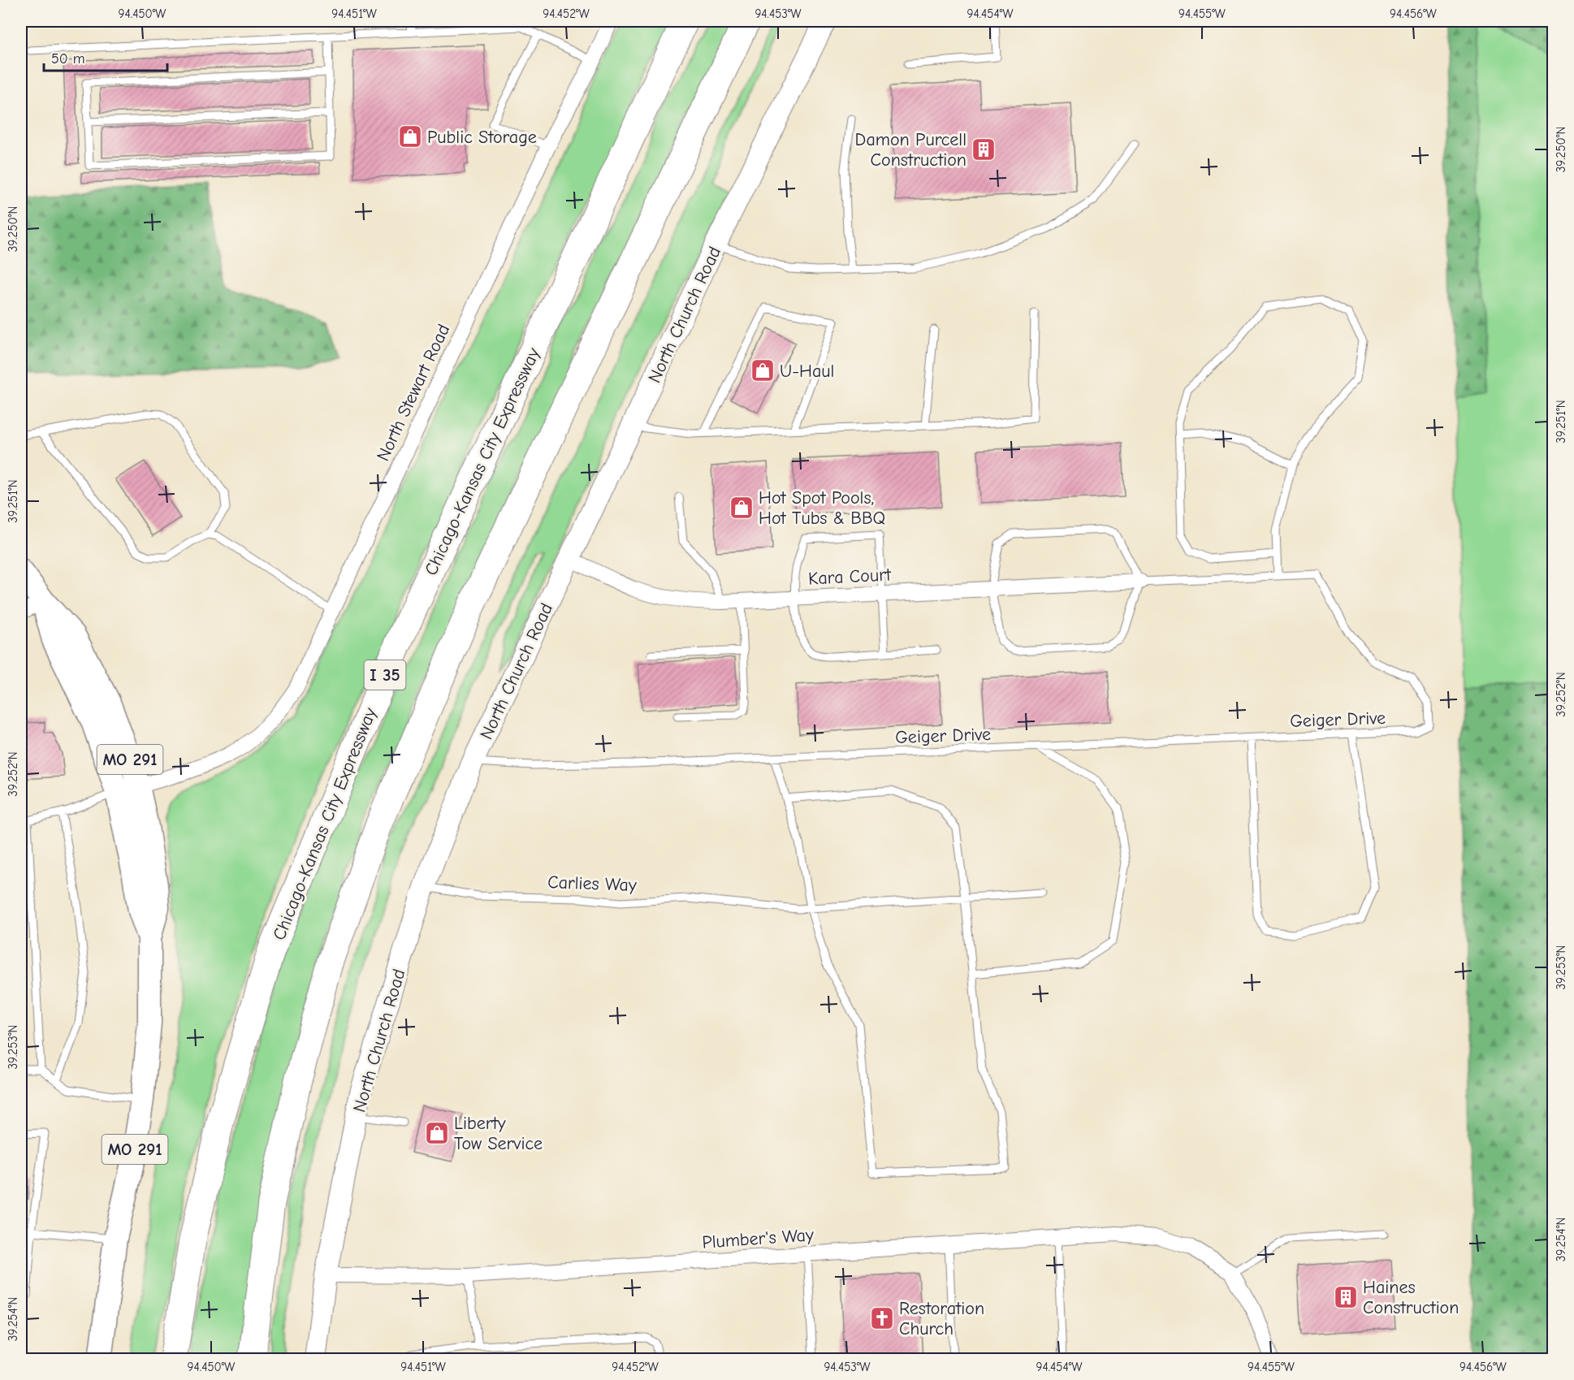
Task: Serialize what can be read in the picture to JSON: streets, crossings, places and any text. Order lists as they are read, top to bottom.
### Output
{
  "streets": {
    "highway": ["Chicago-Kansas City Expressway", "I 35"],
    "main road": ["North Church Road", "MO 291"],
    "street": ["North Stewart Road", "Kara Court", "Plumber's Way"],
    "lane": ["Geiger Drive", "Carlies Way"]
  },
  "crossings": [
    ["North Church Road", "Kara Court"],
    ["North Church Road", "Geiger Drive"],
    ["North Church Road", "Carlies Way"],
    ["North Church Road", "Plumber's Way"],
    ["North Stewart Road", "MO 291"]
  ],
  "places": {
    "shop": [
      "Public Storage",
      "U-Haul",
      "Hot Spot Pools, Hot Tubs & BBQ",
      "Liberty Tow Service"
    ],
    "building": ["Damon Purcell Construction", "Haines Construction"],
    "church": ["Restoration Church"]
  },
  "scale_bar": "50 m",
  "coordinates": [
    "94.450°W",
    "94.451°W",
    "94.452°W",
    "94.453°W",
    "94.454°W",
    "94.455°W",
    "94.456°W",
    "39.250°N",
    "39.251°N",
    "39.252°N",
    "39.253°N",
    "39.254°N"
  ]
}
